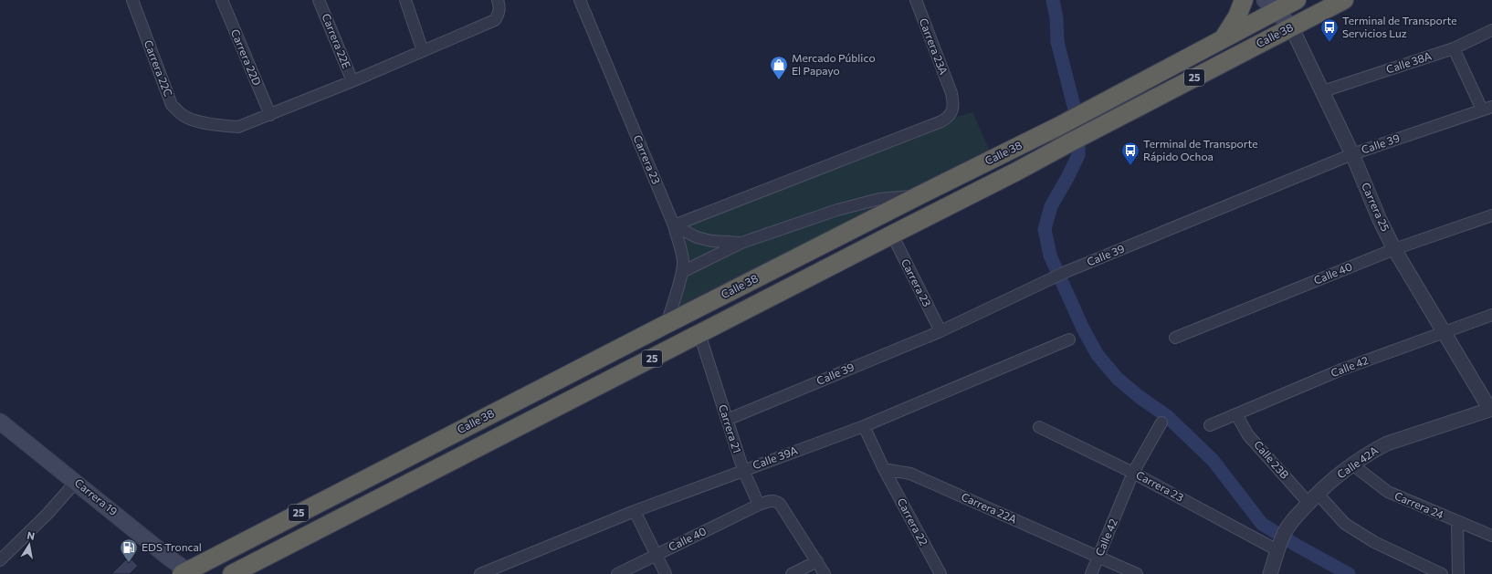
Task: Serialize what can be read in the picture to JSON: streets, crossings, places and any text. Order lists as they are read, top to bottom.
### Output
{
  "streets": {
    "highway": ["Calle 38", "25"],
    "main road": ["Carrera 25", "Carrera 19"],
    "street": [
      "Carrera 22E",
      "Carrera 23A",
      "Carrera 22D",
      "Calle 38A",
      "Carrera 22C",
      "Calle 39",
      "Carrera 23",
      "Calle 40",
      "Calle 42",
      "Carrera 21",
      "Calle 39A",
      "Calle 23B",
      "Calle 42A",
      "Carrera 24",
      "Carrera 22A",
      "Carrera 22"
    ]
  },
  "crossings": [
    ["Calle 38", "Carrera 23"],
    ["Calle 38", "Carrera 25"],
    ["Calle 38", "Carrera 21"],
    ["Calle 38", "Carrera 19"],
    ["Carrera 22E", "Carrera 22C"],
    ["Carrera 23A", "Carrera 23"],
    ["Carrera 22D", "Carrera 22C"],
    ["Calle 38A", "Carrera 25"],
    ["Calle 39", "Carrera 23"],
    ["Calle 39", "Carrera 25"],
    ["Calle 39", "Carrera 21"],
    ["Carrera 23", "Calle 42"],
    ["Carrera 23", "Calle 42A"],
    ["Carrera 25", "Calle 40"],
    ["Carrera 25", "Calle 42"],
    ["Carrera 25", "Calle 42A"],
    ["Calle 40", "Carrera 21"],
    ["Calle 42", "Calle 23B"],
    ["Calle 42", "Carrera 22A"],
    ["Carrera 21", "Calle 39A"],
    ["Calle 23B", "Calle 42A"],
    ["Calle 42A", "Carrera 24"],
    ["Carrera 22A", "Carrera 22"]
  ],
  "places": {
    "bus stop": ["Terminal de Transporte Servicios Luz", "Terminal de Transporte Rápido Ochoa"],
    "shop": ["Mercado Público El Papayo"],
    "fuel station": ["EDS Troncal"]
  },
  "north": "top"
}
